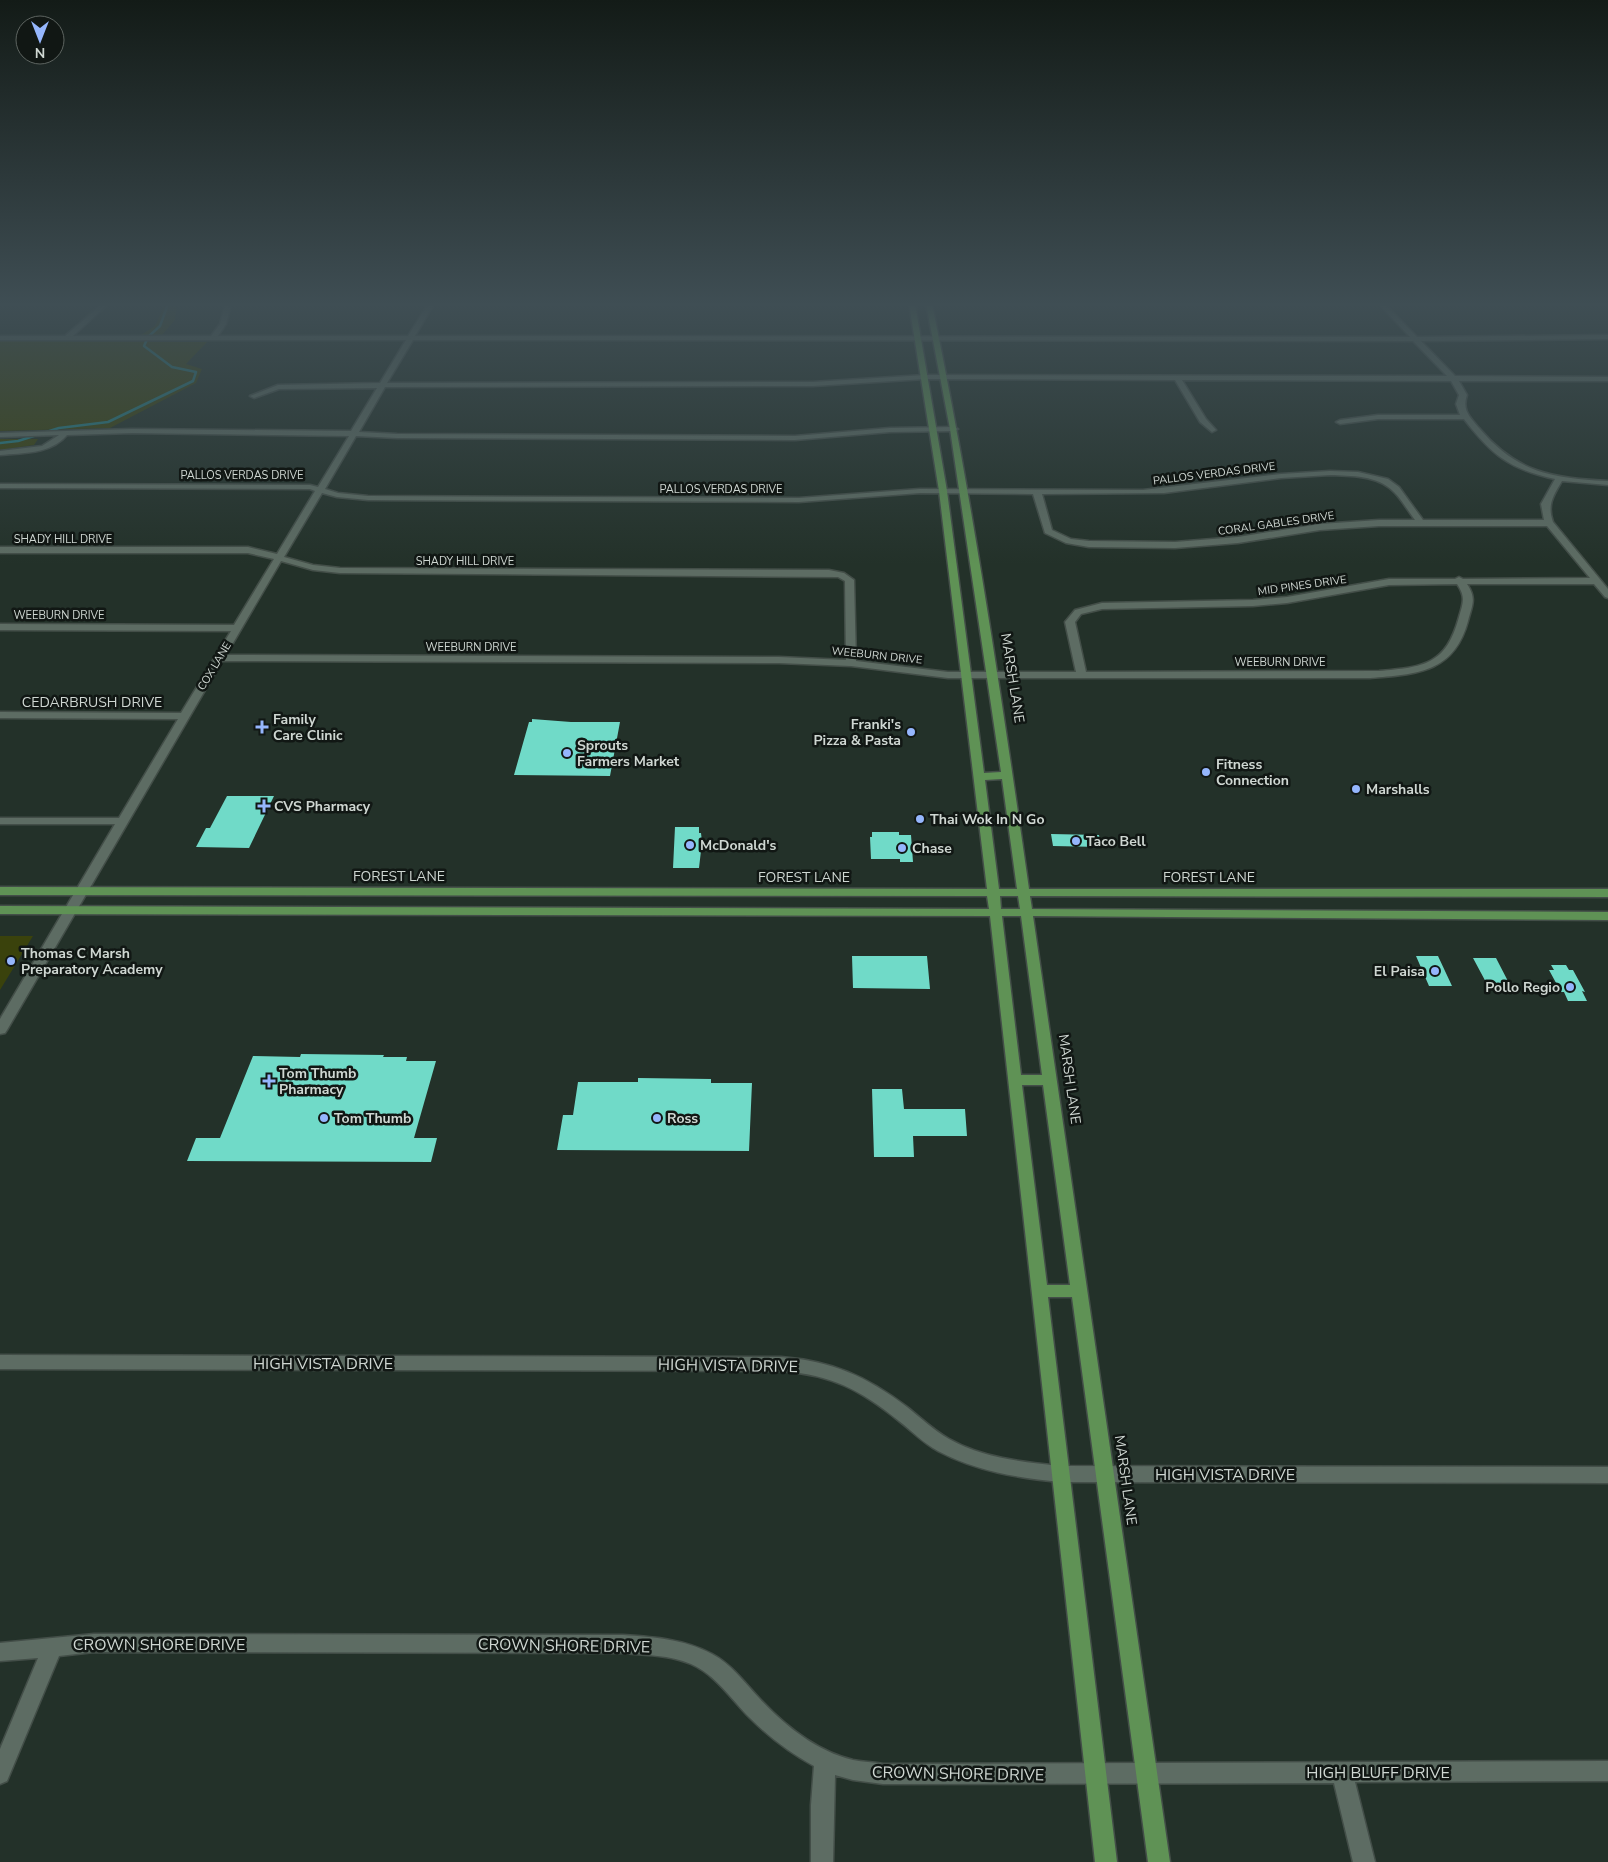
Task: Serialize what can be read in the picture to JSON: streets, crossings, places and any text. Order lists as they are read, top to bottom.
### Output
{
  "streets": {
    "main road": ["MARSH LANE", "FOREST LANE"],
    "street": [
      "PALLOS VERDAS DRIVE",
      "CORAL GABLES DRIVE",
      "SHADY HILL DRIVE",
      "MID PINES DRIVE",
      "WEEBURN DRIVE",
      "COX LANE",
      "CEDARBRUSH DRIVE",
      "HIGH VISTA DRIVE",
      "CROWN SHORE DRIVE",
      "HIGH BLUFF DRIVE"
    ]
  },
  "crossings": [
    ["PALLOS VERDAS DRIVE", "CORAL GABLES DRIVE"],
    ["PALLOS VERDAS DRIVE", "COX LANE"],
    ["PALLOS VERDAS DRIVE", "MARSH LANE"],
    ["SHADY HILL DRIVE", "WEEBURN DRIVE"],
    ["SHADY HILL DRIVE", "COX LANE"],
    ["MID PINES DRIVE", "WEEBURN DRIVE"],
    ["WEEBURN DRIVE", "COX LANE"],
    ["WEEBURN DRIVE", "MARSH LANE"],
    ["COX LANE", "CEDARBRUSH DRIVE"],
    ["COX LANE", "FOREST LANE"],
    ["MARSH LANE", "FOREST LANE"],
    ["MARSH LANE", "HIGH VISTA DRIVE"],
    ["MARSH LANE", "CROWN SHORE DRIVE"],
    ["MARSH LANE", "HIGH BLUFF DRIVE"],
    ["CROWN SHORE DRIVE", "HIGH BLUFF DRIVE"]
  ],
  "places": {
    "health": ["Family Care Clinic", "CVS Pharmacy", "Tom Thumb Pharmacy"],
    "other": [
      "Franki's Pizza & Pasta",
      "Sprouts Farmers Market",
      "Fitness Connection",
      "Marshalls",
      "Thai Wok In N Go",
      "Taco Bell",
      "McDonald's",
      "Chase",
      "Thomas C Marsh Preparatory Academy",
      "El Paisa",
      "Pollo Regio",
      "Tom Thumb",
      "Ross"
    ]
  },
  "north": "bottom"
}
